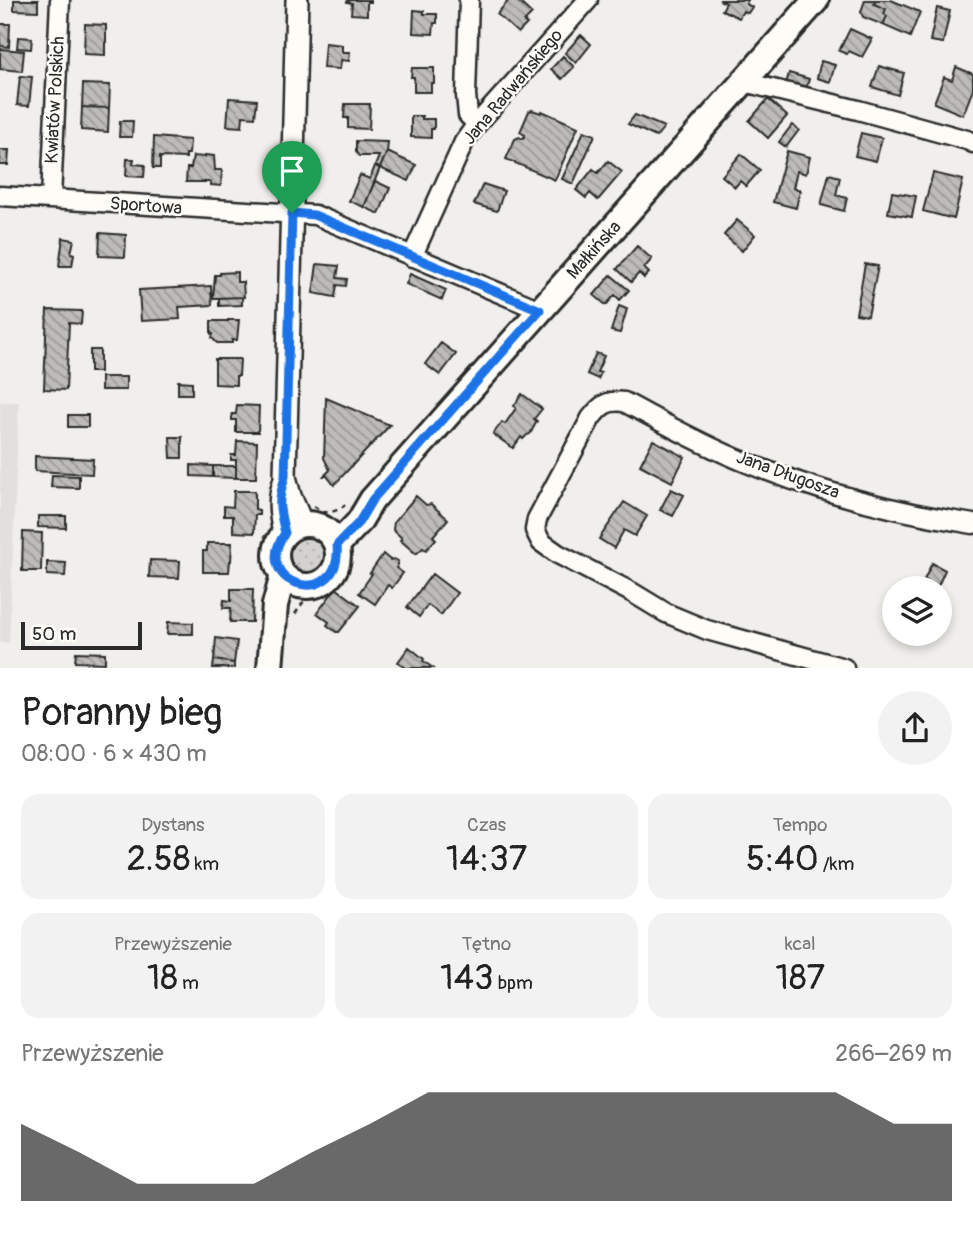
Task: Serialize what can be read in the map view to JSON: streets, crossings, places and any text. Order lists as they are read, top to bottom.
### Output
{
  "streets": {
    "main road": ["Małkińska"],
    "street": [
      "Jana Radwańskiego",
      "Kwiatów Polskich",
      "Sportowa",
      "Jana Długosza"
    ]
  },
  "crossings": [
    ["Jana Radwańskiego", "Sportowa"],
    ["Kwiatów Polskich", "Sportowa"],
    ["Sportowa", "Małkińska"]
  ],
  "scale_bar": "50 m",
  "page": {
    "scale": "50 m",
    "heading": ["Poranny bieg", "08:00 · 6 × 430 m"],
    "stats": [
      ["Dystans", "2.58 km"],
      ["Czas", "14:37"],
      ["Tempo", "5:40 /km"],
      ["Przewyższenie", "18 m"],
      ["Tętno", "143 bpm"],
      ["kcal", "187"]
    ],
    "chart": ["Przewyższenie", "266–269 m"]
  }
}
